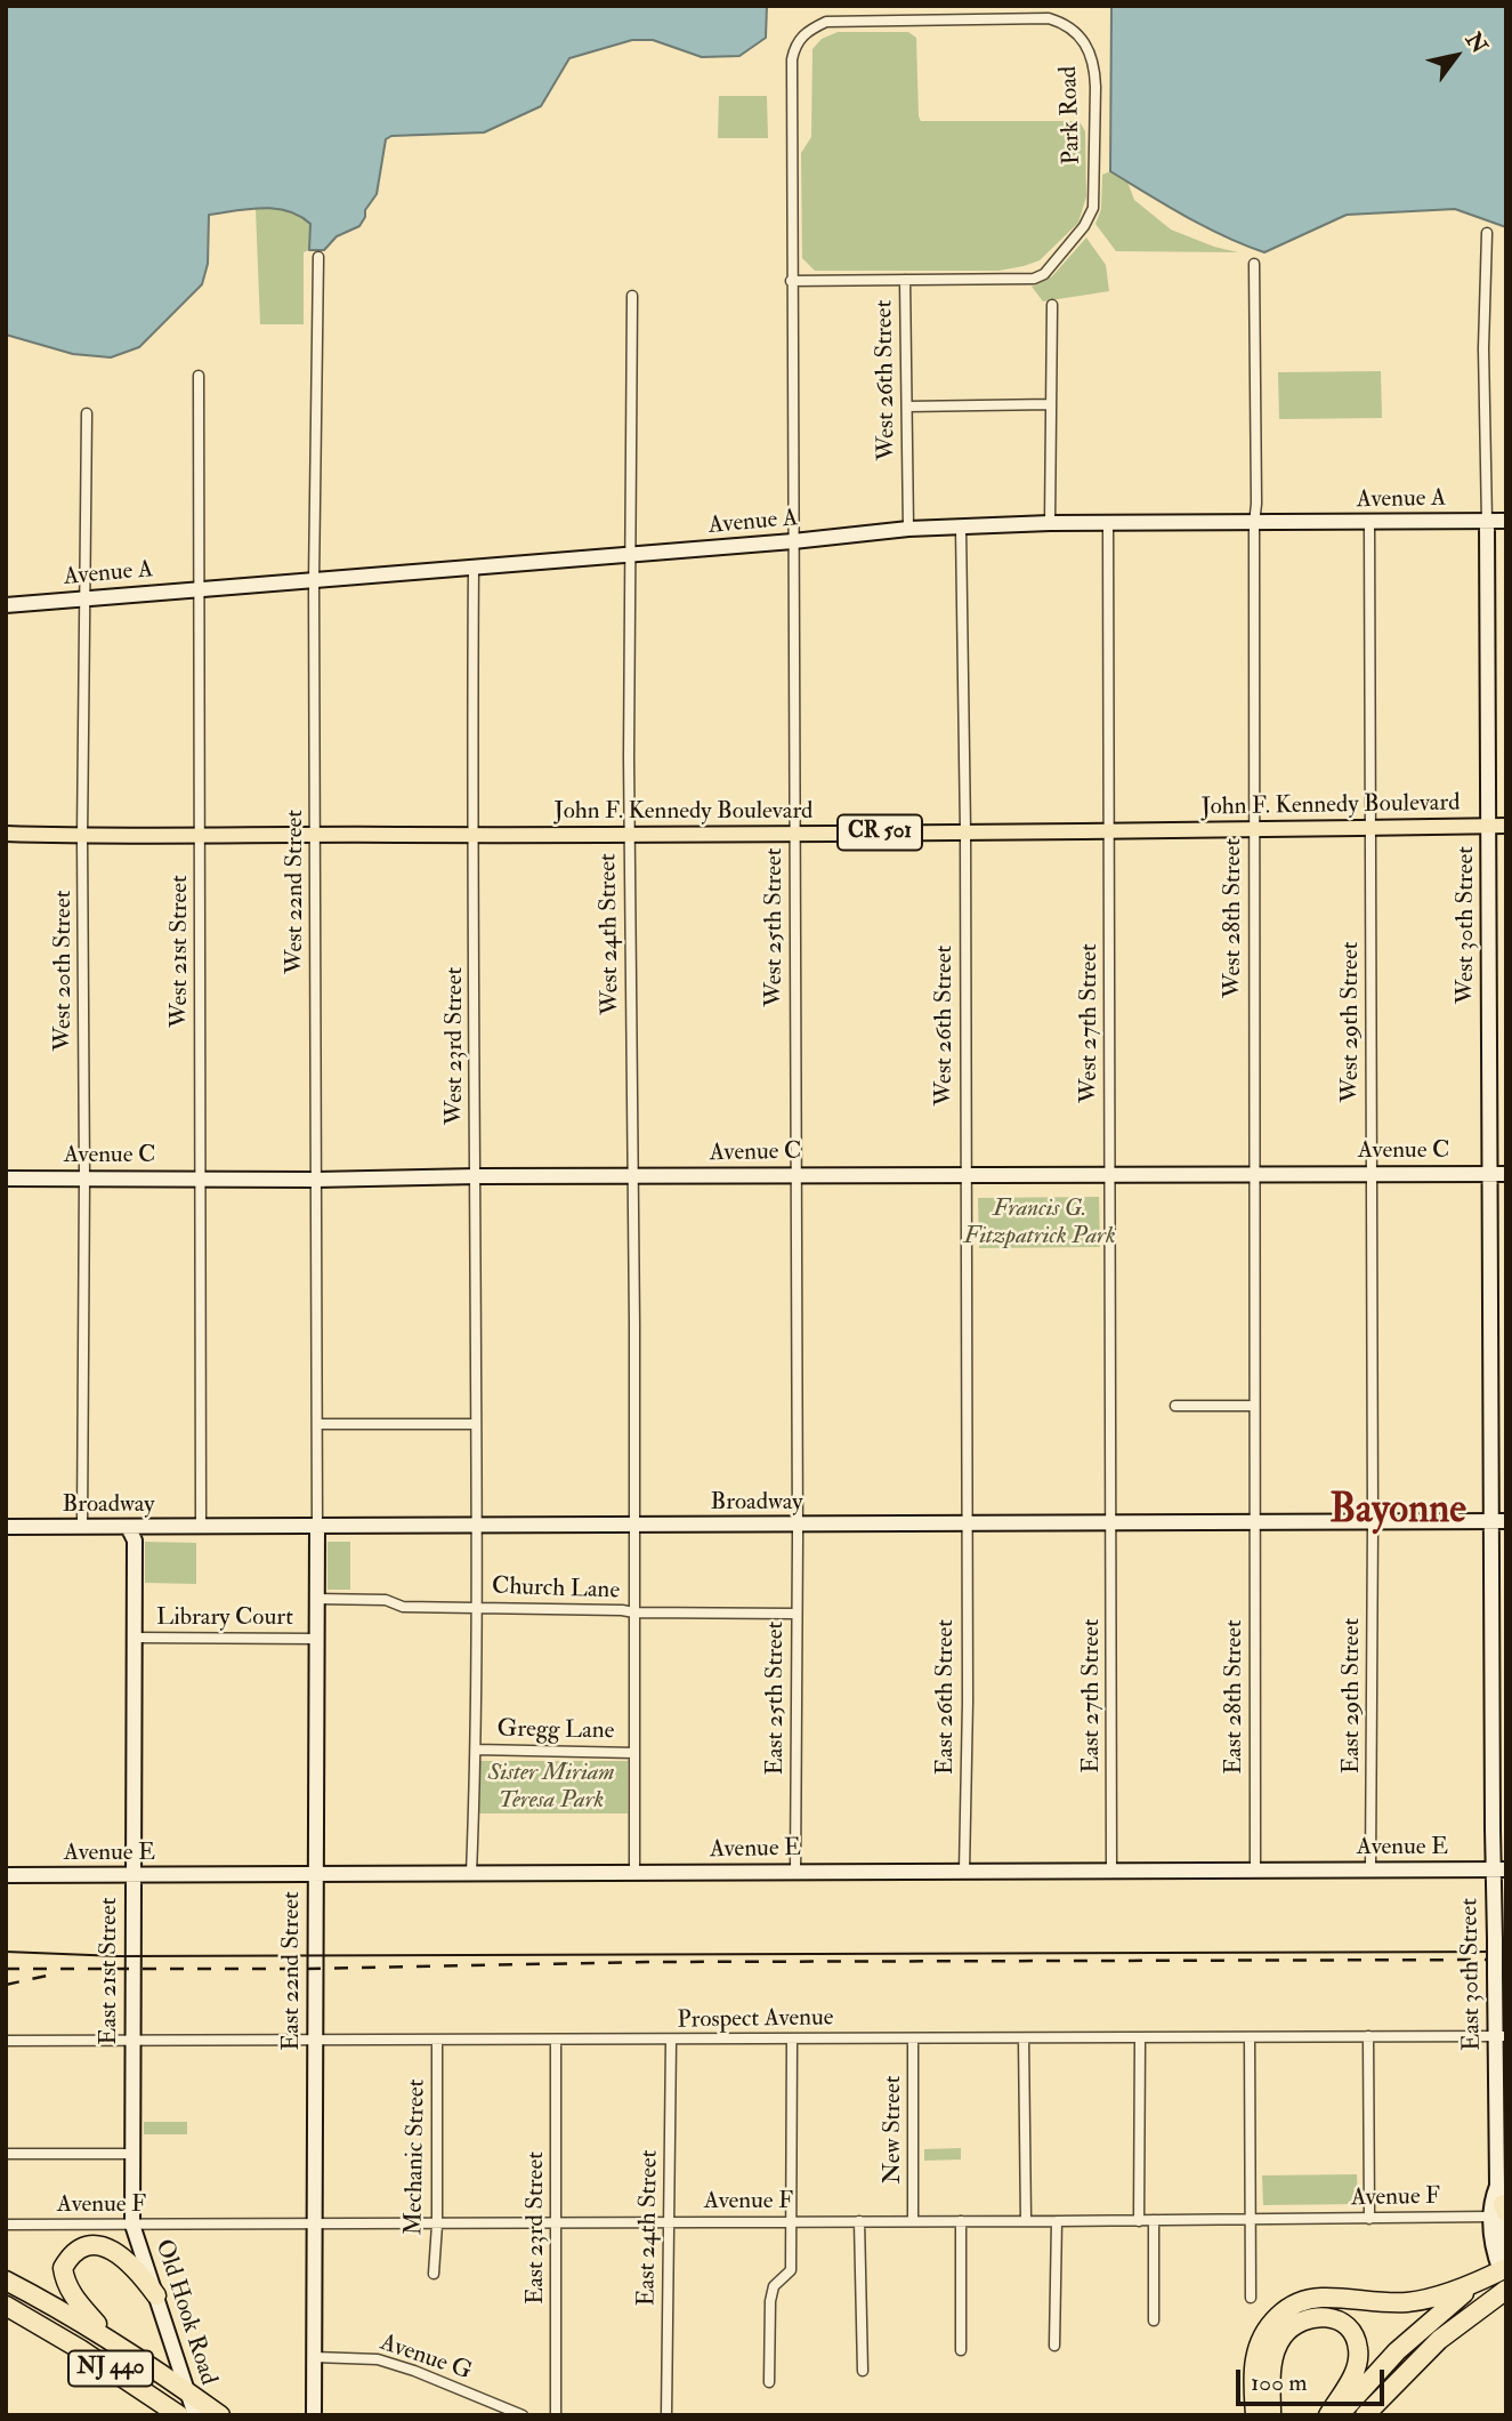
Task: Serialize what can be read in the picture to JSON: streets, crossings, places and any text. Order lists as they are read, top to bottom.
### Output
{
  "streets": {
    "highway": ["NJ 440"],
    "main road": ["John F. Kennedy Boulevard", "CR 501"],
    "street": [
      "Park Road",
      "West 26th Street",
      "Avenue A",
      "West 22nd Street",
      "West 28th Street",
      "West 30th Street",
      "West 25th Street",
      "West 24th Street",
      "West 21st Street",
      "West 20th Street",
      "West 29th Street",
      "West 27th Street",
      "West 23rd Street",
      "Avenue C",
      "Broadway",
      "Church Lane",
      "Library Court",
      "East 27th Street",
      "East 29th Street",
      "East 26th Street",
      "East 28th Street",
      "East 25th Street",
      "Gregg Lane",
      "Avenue E",
      "East 21st Street",
      "East 22nd Street",
      "East 30th Street",
      "Prospect Avenue",
      "New Street",
      "Mechanic Street",
      "Avenue F",
      "East 23rd Street",
      "East 24th Street",
      "Old Hook Road",
      "Avenue G"
    ]
  },
  "crossings": [
    ["Park Road", "West 26th Street"],
    ["Park Road", "West 25th Street"],
    ["West 26th Street", "Avenue A"],
    ["West 26th Street", "John F. Kennedy Boulevard"],
    ["West 26th Street", "Avenue C"],
    ["West 26th Street", "Broadway"],
    ["West 26th Street", "East 26th Street"],
    ["Avenue A", "West 22nd Street"],
    ["Avenue A", "West 28th Street"],
    ["Avenue A", "West 30th Street"],
    ["Avenue A", "West 25th Street"],
    ["Avenue A", "West 24th Street"],
    ["Avenue A", "West 21st Street"],
    ["Avenue A", "West 20th Street"],
    ["Avenue A", "West 29th Street"],
    ["Avenue A", "West 27th Street"],
    ["Avenue A", "West 23rd Street"],
    ["John F. Kennedy Boulevard", "West 22nd Street"],
    ["John F. Kennedy Boulevard", "West 28th Street"],
    ["John F. Kennedy Boulevard", "West 30th Street"],
    ["John F. Kennedy Boulevard", "West 25th Street"],
    ["John F. Kennedy Boulevard", "West 24th Street"],
    ["John F. Kennedy Boulevard", "West 21st Street"],
    ["John F. Kennedy Boulevard", "West 20th Street"],
    ["John F. Kennedy Boulevard", "West 29th Street"],
    ["John F. Kennedy Boulevard", "West 27th Street"],
    ["John F. Kennedy Boulevard", "West 23rd Street"],
    ["West 22nd Street", "Avenue C"],
    ["West 22nd Street", "Broadway"],
    ["West 22nd Street", "East 22nd Street"],
    ["West 28th Street", "Avenue C"],
    ["West 28th Street", "Broadway"],
    ["West 28th Street", "East 28th Street"],
    ["West 30th Street", "Avenue C"],
    ["West 30th Street", "Broadway"],
    ["West 30th Street", "East 30th Street"],
    ["West 25th Street", "Avenue C"],
    ["West 25th Street", "Broadway"],
    ["West 25th Street", "East 25th Street"],
    ["West 24th Street", "Avenue C"],
    ["West 24th Street", "Broadway"],
    ["West 21st Street", "Avenue C"],
    ["West 21st Street", "Broadway"],
    ["West 20th Street", "Avenue C"],
    ["West 20th Street", "Broadway"],
    ["West 29th Street", "Avenue C"],
    ["West 29th Street", "Broadway"],
    ["West 29th Street", "East 29th Street"],
    ["West 27th Street", "Avenue C"],
    ["West 27th Street", "Broadway"],
    ["West 27th Street", "East 27th Street"],
    ["West 23rd Street", "Avenue C"],
    ["West 23rd Street", "Broadway"],
    ["Broadway", "East 27th Street"],
    ["Broadway", "East 29th Street"],
    ["Broadway", "East 26th Street"],
    ["Broadway", "East 28th Street"],
    ["Broadway", "East 25th Street"],
    ["Broadway", "East 21st Street"],
    ["Broadway", "East 22nd Street"],
    ["Broadway", "East 30th Street"],
    ["Church Lane", "East 25th Street"],
    ["Church Lane", "East 22nd Street"],
    ["Library Court", "East 21st Street"],
    ["Library Court", "East 22nd Street"],
    ["East 27th Street", "Avenue E"],
    ["East 29th Street", "Avenue E"],
    ["East 26th Street", "Avenue E"],
    ["East 28th Street", "Avenue E"],
    ["East 25th Street", "Avenue E"],
    ["Avenue E", "East 21st Street"],
    ["Avenue E", "East 22nd Street"],
    ["Avenue E", "East 30th Street"],
    ["East 21st Street", "Prospect Avenue"],
    ["East 21st Street", "Avenue F"],
    ["East 21st Street", "Old Hook Road"],
    ["East 22nd Street", "Prospect Avenue"],
    ["East 22nd Street", "Avenue F"],
    ["East 22nd Street", "Avenue G"],
    ["East 30th Street", "Prospect Avenue"],
    ["East 30th Street", "Avenue F"],
    ["Prospect Avenue", "New Street"],
    ["Prospect Avenue", "Mechanic Street"],
    ["Prospect Avenue", "East 23rd Street"],
    ["Prospect Avenue", "East 24th Street"],
    ["New Street", "Avenue F"],
    ["Mechanic Street", "Avenue F"],
    ["Avenue F", "East 23rd Street"],
    ["Avenue F", "East 24th Street"],
    ["Avenue F", "Old Hook Road"],
    ["Old Hook Road", "NJ 440"]
  ],
  "districts": ["Bayonne"],
  "parks": ["Francis G. Fitzpatrick Park", "Sister Miriam Teresa Park"],
  "scale_bar": "100 m",
  "north": "top right"
}
